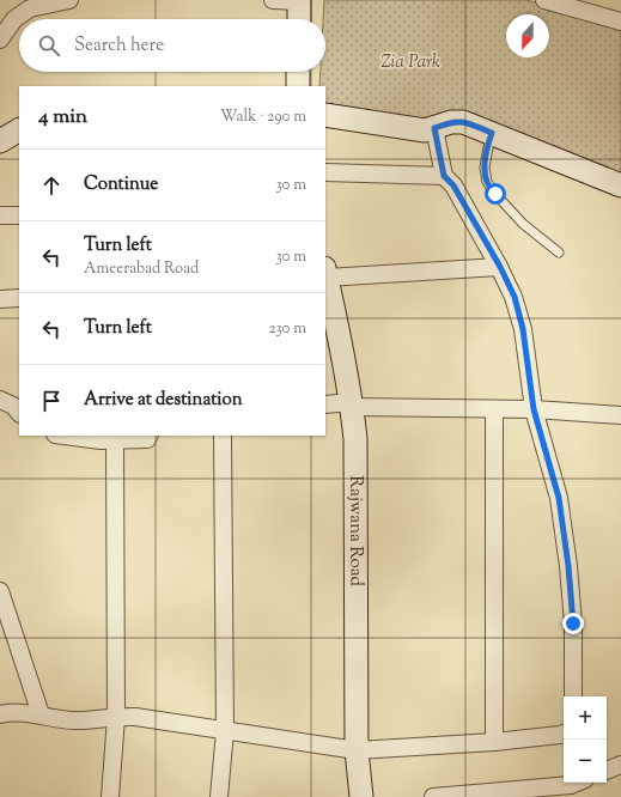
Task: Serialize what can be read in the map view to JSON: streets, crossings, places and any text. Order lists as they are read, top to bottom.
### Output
{
  "streets": {
    "street": ["Rajwana Road"]
  },
  "parks": ["Zia Park"],
  "north": "bottom",
  "page": {
    "search": "Search here",
    "heading": ["4 min", "Walk · 290 m"],
    "list": [
      ["Continue", "30 m"],
      ["Turn left", "Ameerabad Road", "30 m"],
      ["Turn left", "230 m"],
      "Arrive at destination"
    ],
    "map_buttons": ["+", "−"]
  }
}
